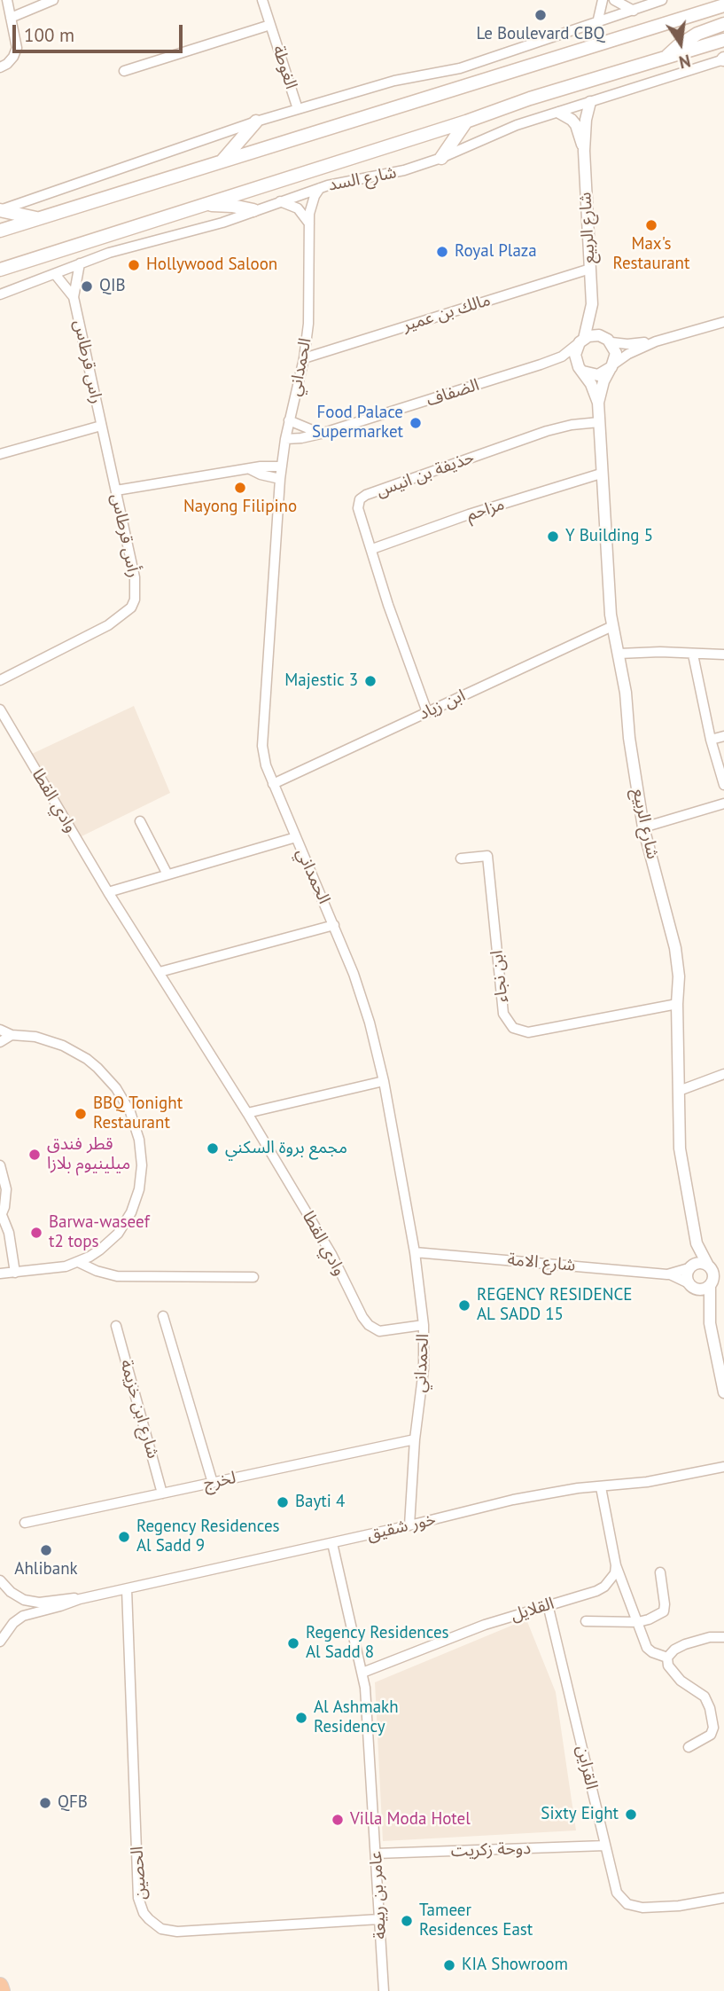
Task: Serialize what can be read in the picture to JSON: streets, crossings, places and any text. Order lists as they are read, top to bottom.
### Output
{
  "streets": {
    "main road": ["شارع السد"],
    "street": [
      "الغوطة",
      "شارع الربيع",
      "مالك بن عمير",
      "راس قرطاس",
      "الحمداني",
      "الضفاف",
      "حذيفة بن انيس",
      "مزاحم",
      "رأس قرطاس",
      "ابن زياد",
      "وادي القطا",
      "ابن نجاء",
      "شارع الامة",
      "شارع ابن خزيمة",
      "لخرج",
      "خور شقيق",
      "القلايل",
      "القراين",
      "دوحة زكريت",
      "الحصين",
      "عامر بن ربيعة"
    ]
  },
  "crossings": [
    ["شارع السد", "شارع الربيع"],
    ["شارع السد", "راس قرطاس"],
    ["شارع السد", "الحمداني"],
    ["شارع الربيع", "مالك بن عمير"],
    ["شارع الربيع", "الضفاف"],
    ["شارع الربيع", "حذيفة بن انيس"],
    ["شارع الربيع", "مزاحم"],
    ["شارع الربيع", "ابن زياد"],
    ["شارع الربيع", "ابن نجاء"],
    ["شارع الربيع", "شارع الامة"],
    ["مالك بن عمير", "الحمداني"],
    ["راس قرطاس", "رأس قرطاس"],
    ["الحمداني", "الضفاف"],
    ["الحمداني", "ابن زياد"],
    ["الحمداني", "وادي القطا"],
    ["الحمداني", "شارع الامة"],
    ["الحمداني", "لخرج"],
    ["الحمداني", "خور شقيق"],
    ["حذيفة بن انيس", "مزاحم"],
    ["حذيفة بن انيس", "ابن زياد"],
    ["شارع ابن خزيمة", "لخرج"],
    ["خور شقيق", "الحصين"],
    ["خور شقيق", "عامر بن ربيعة"],
    ["القلايل", "القراين"],
    ["القلايل", "عامر بن ربيعة"],
    ["القراين", "دوحة زكريت"],
    ["دوحة زكريت", "عامر بن ربيعة"],
    ["الحصين", "عامر بن ربيعة"]
  ],
  "places": [
    "Le Boulevard CBQ",
    "Max's Restaurant",
    "Royal Plaza",
    "Hollywood Saloon",
    "QIB",
    "Food Palace Supermarket",
    "Nayong Filipino",
    "Y Building 5",
    "Majestic 3",
    "BBQ Tonight Restaurant",
    "مجمع بروة السكني",
    "قطر فندق ميلينيوم بلازا",
    "Barwa-waseef t2 tops",
    "REGENCY RESIDENCE AL SADD 15",
    "Bayti 4",
    "Regency Residences Al Sadd 9",
    "Ahlibank",
    "Regency Residences Al Sadd 8",
    "Al Ashmakh Residency",
    "QFB",
    "Sixty Eight",
    "Villa Moda Hotel",
    "Tameer Residences East",
    "KIA Showroom"
  ],
  "scale_bar": "100 m",
  "north": "bottom"
}
